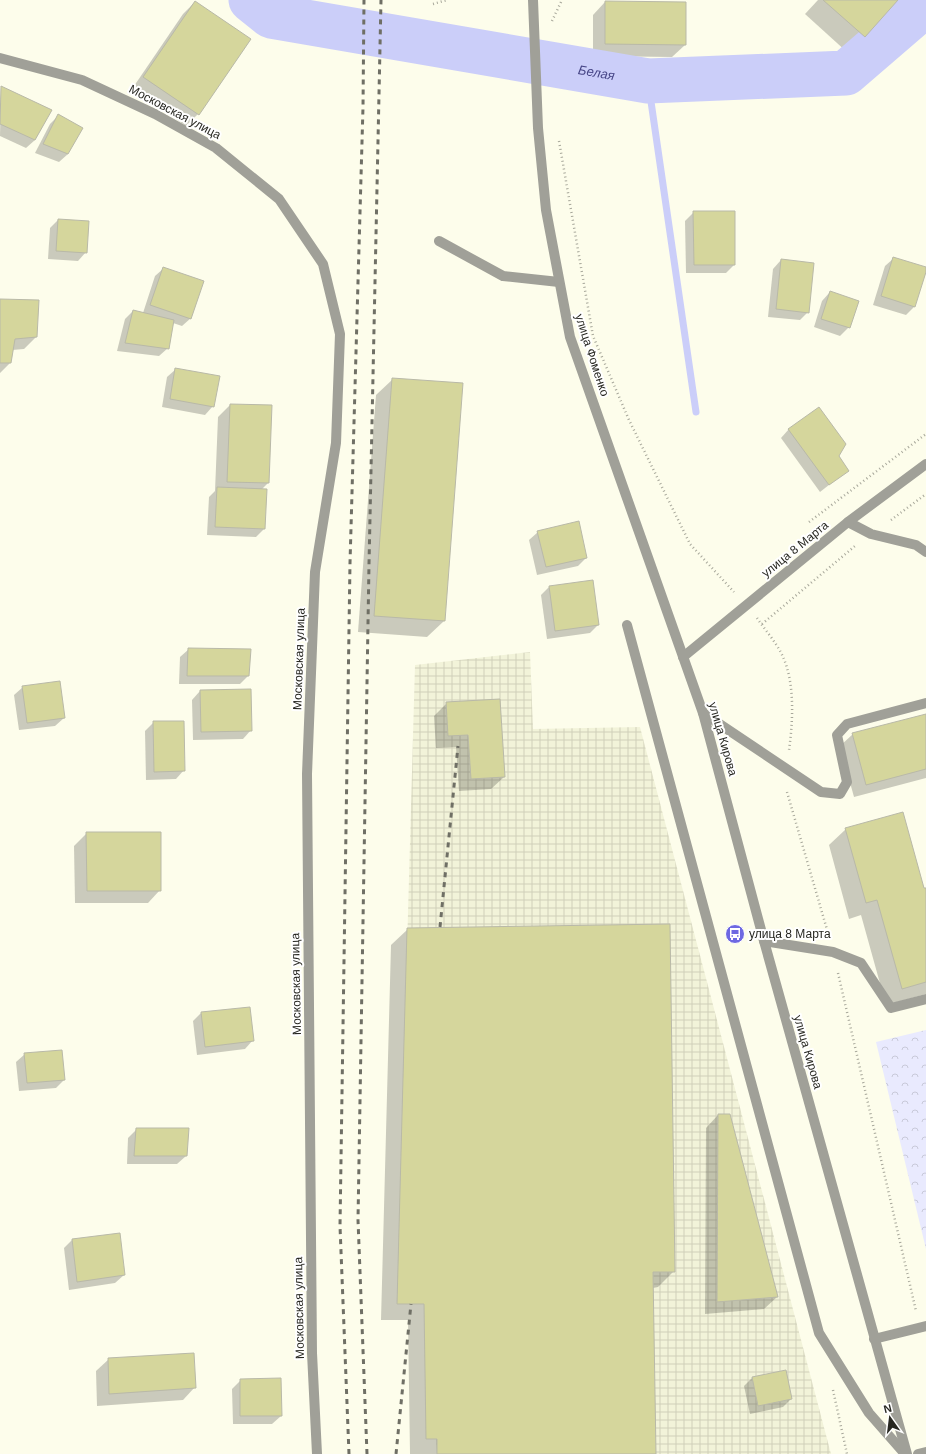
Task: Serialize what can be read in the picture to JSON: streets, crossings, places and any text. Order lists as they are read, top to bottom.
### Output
{
  "streets": {
    "street": [
      "Московская улица",
      "улица Фоменко",
      "улица 8 Марта",
      "улица Кирова"
    ]
  },
  "crossings": [
    ["улица Фоменко", "улица 8 Марта"],
    ["улица Фоменко", "улица Кирова"],
    ["улица 8 Марта", "улица Кирова"]
  ],
  "water": ["Белая"],
  "places": {
    "bus stop": ["улица 8 Марта"]
  },
  "north": "top"
}
